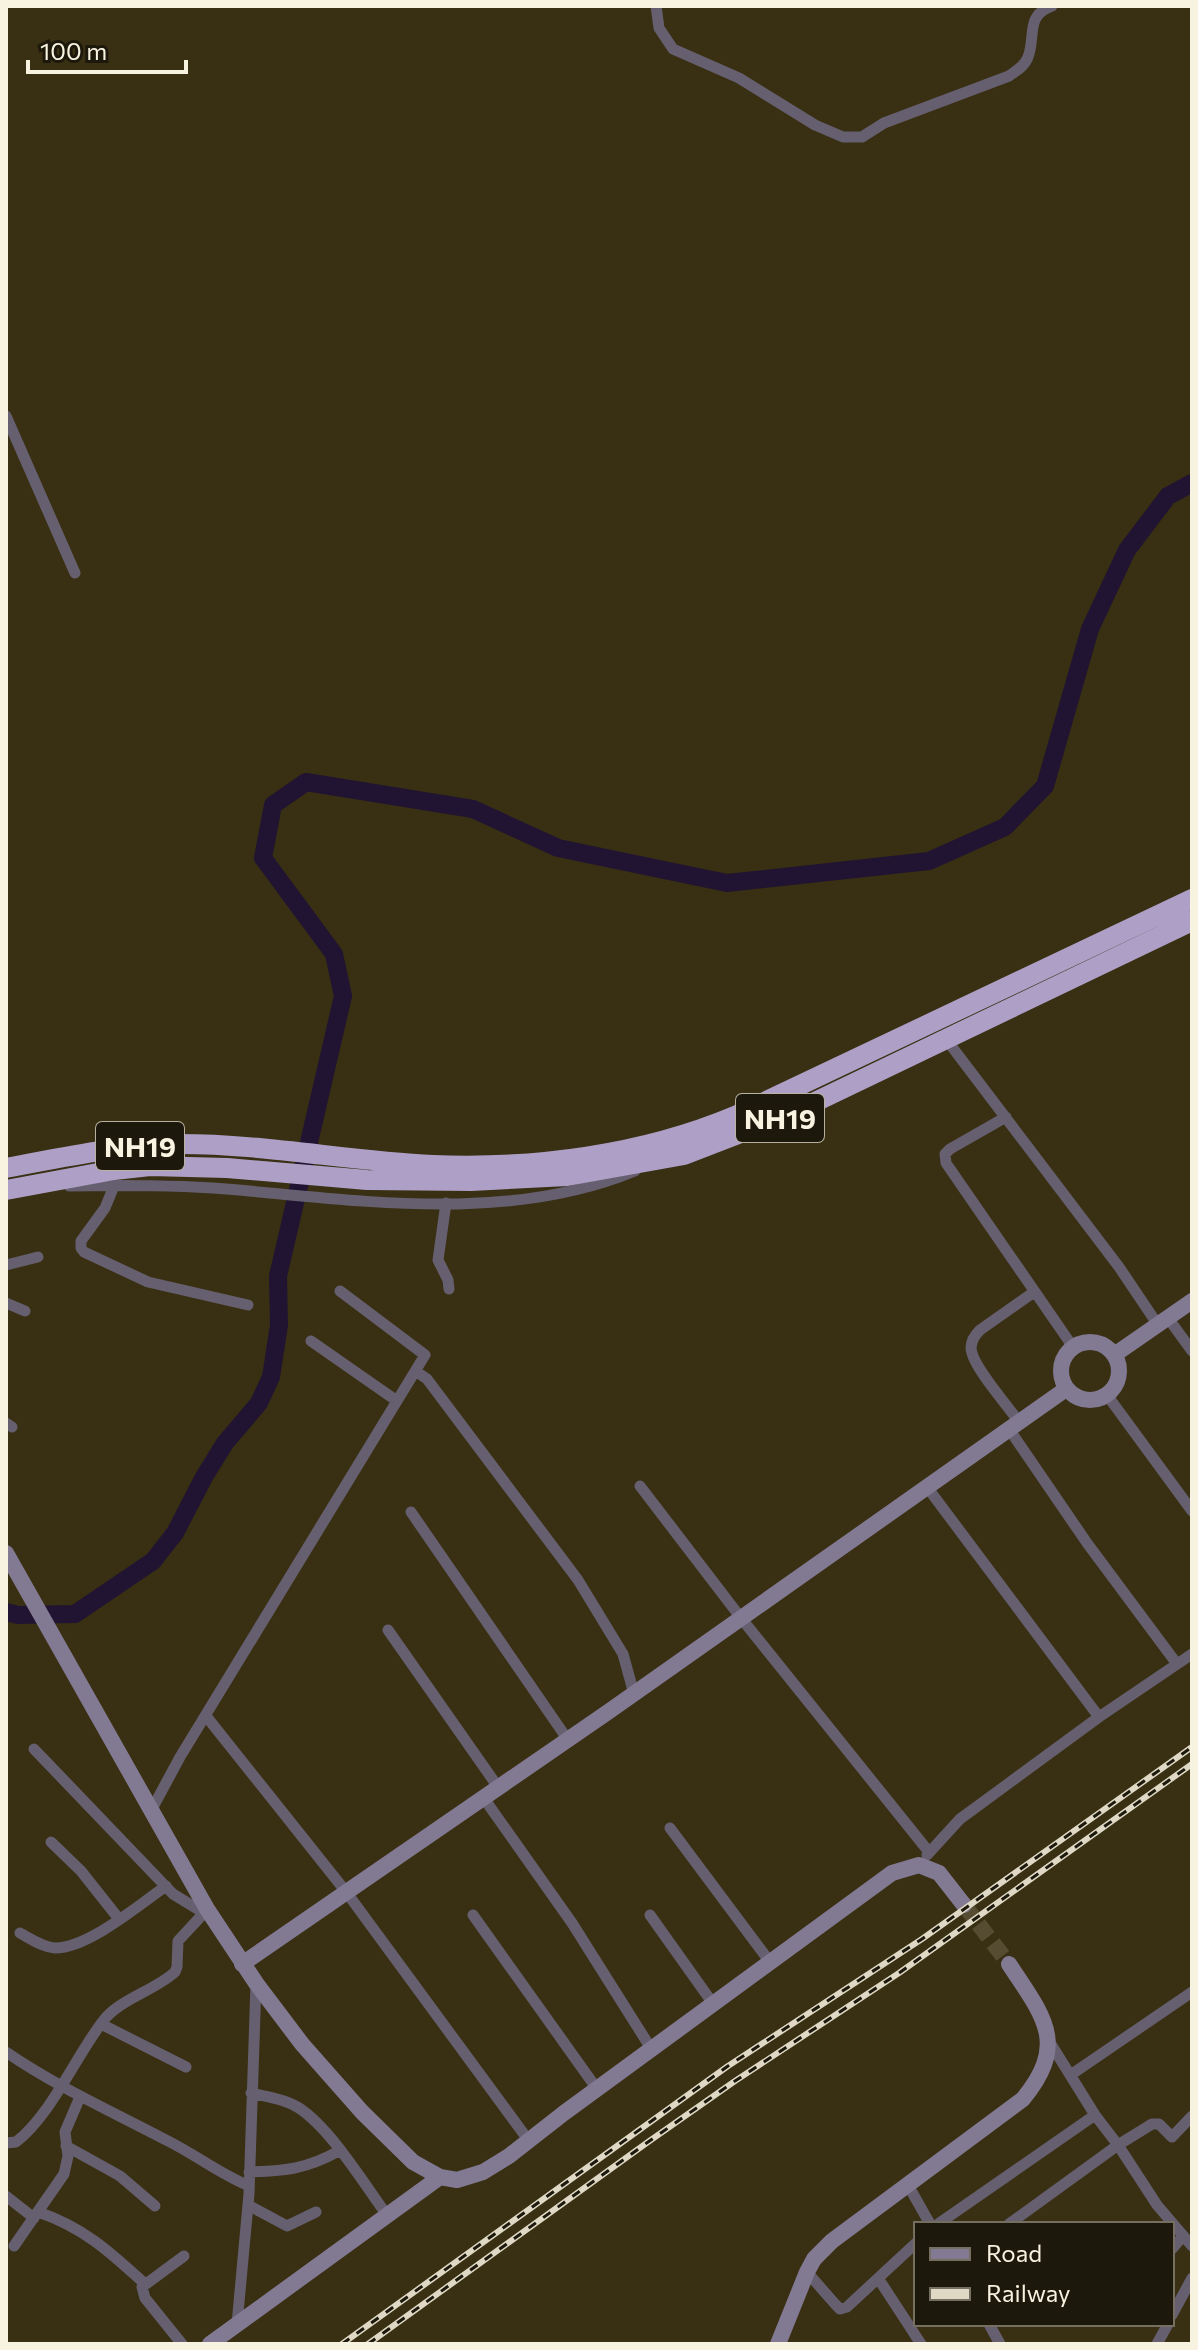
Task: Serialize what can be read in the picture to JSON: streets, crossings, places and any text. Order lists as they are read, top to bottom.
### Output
{
  "streets": {
    "highway": ["NH19"]
  },
  "legend": ["Road", "Railway"],
  "scale_bar": "100 m"
}
